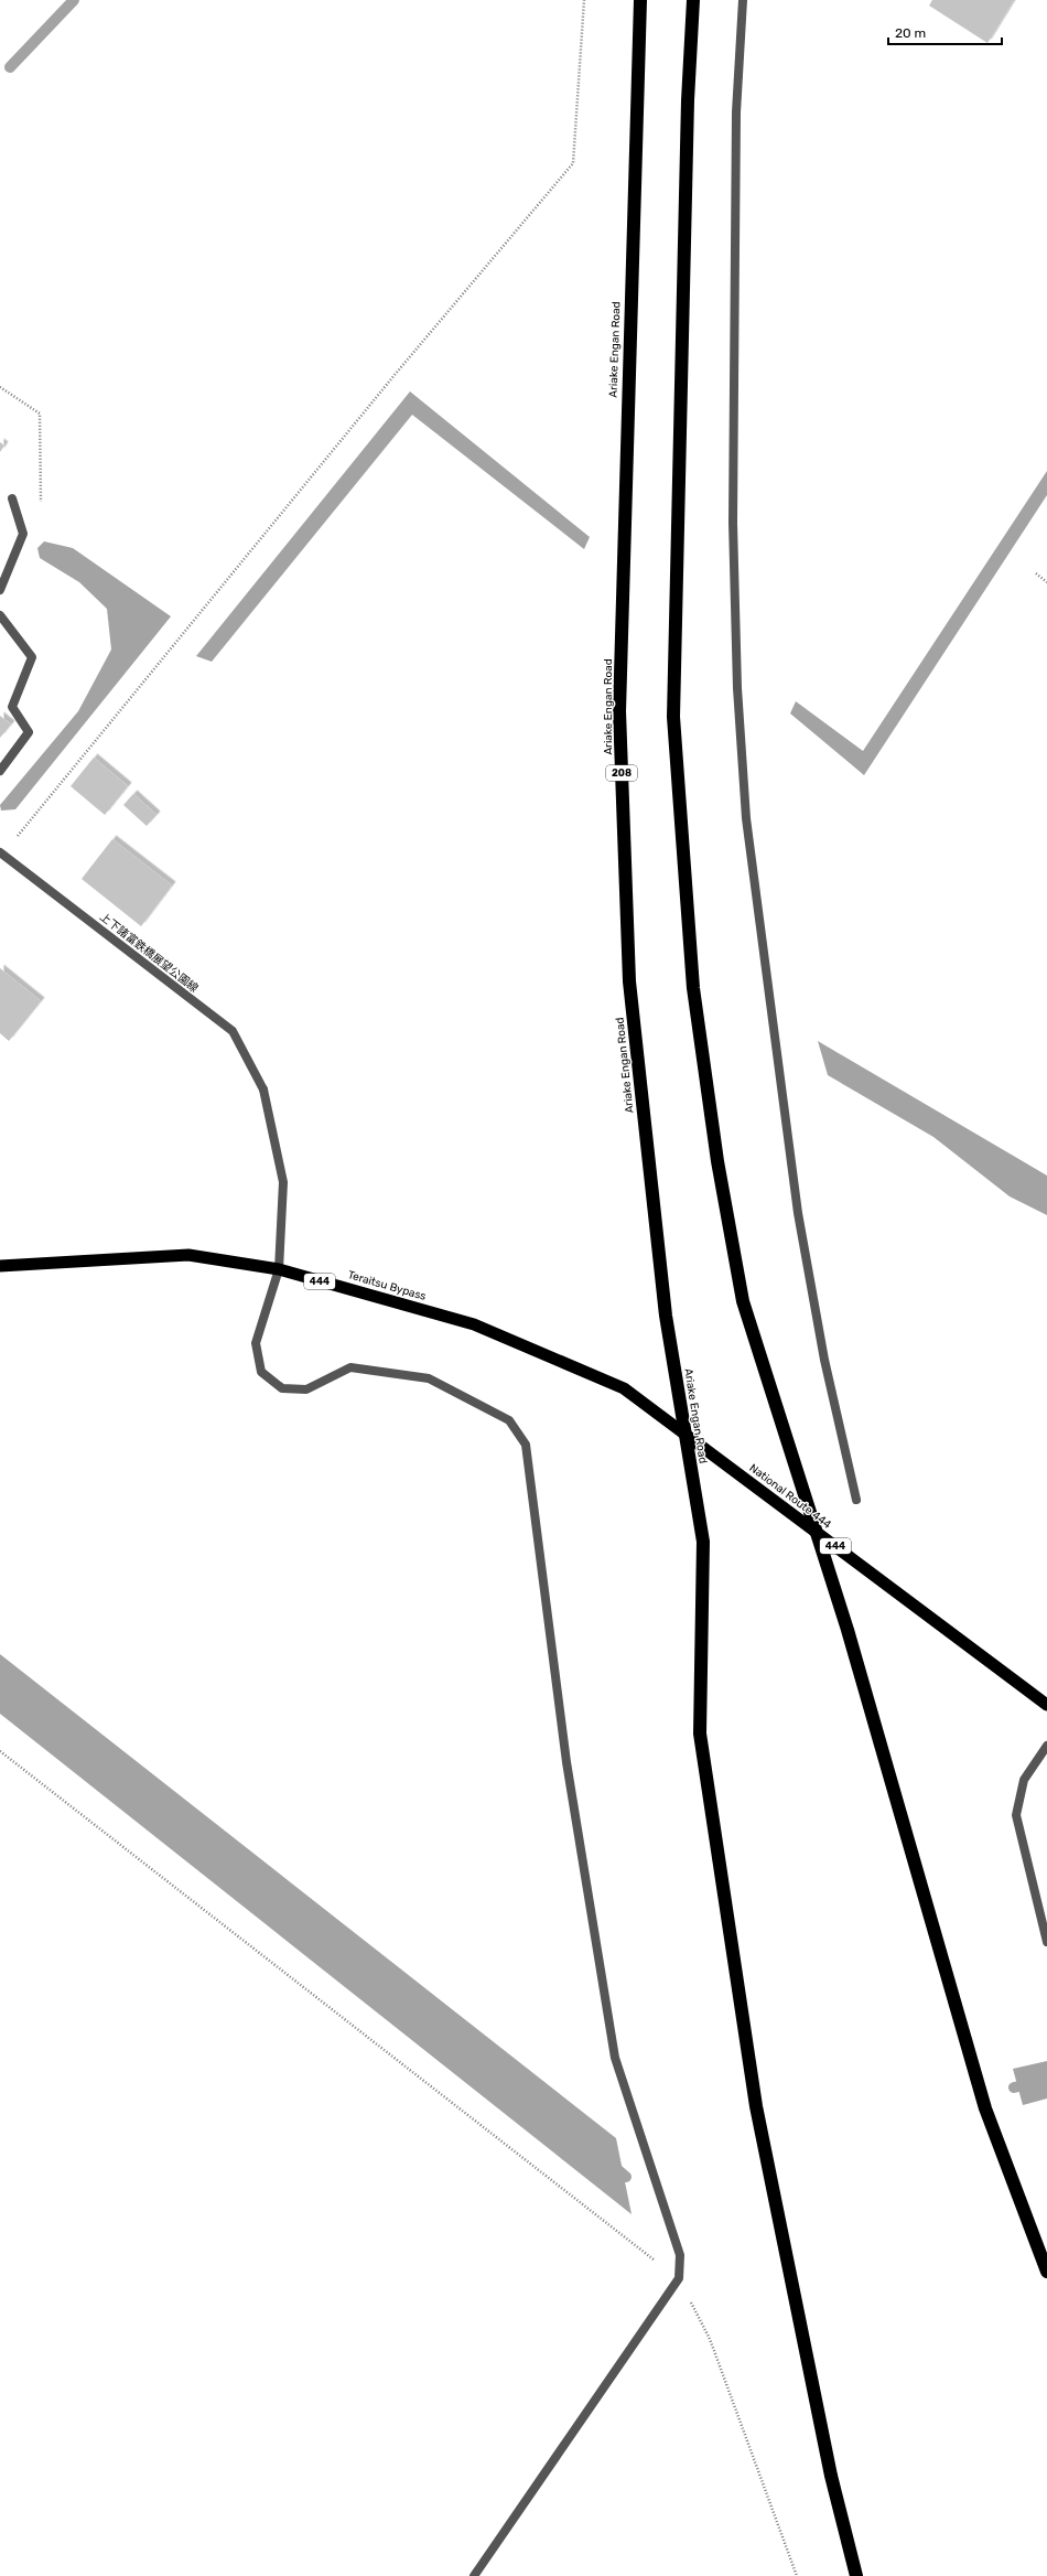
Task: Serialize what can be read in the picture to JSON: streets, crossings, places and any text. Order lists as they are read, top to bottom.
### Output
{
  "streets": {
    "highway": [
      "Ariake Engan Road",
      "208",
      "444",
      "Teraitsu Bypass",
      "National Route 444"
    ],
    "street": ["上下諸富鉄橋展望公園線"]
  },
  "crossings": [
    ["上下諸富鉄橋展望公園線", "Teraitsu Bypass"],
    ["Teraitsu Bypass", "National Route 444"]
  ],
  "scale_bar": "20 m"
}
